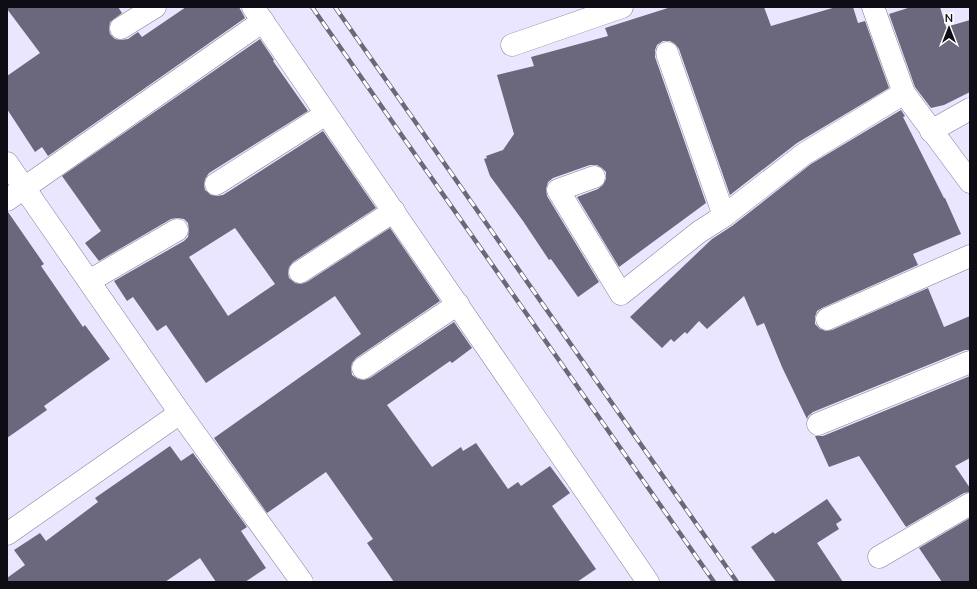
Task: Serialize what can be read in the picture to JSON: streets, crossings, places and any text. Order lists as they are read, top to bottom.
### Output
{
  "north": "top"
}
